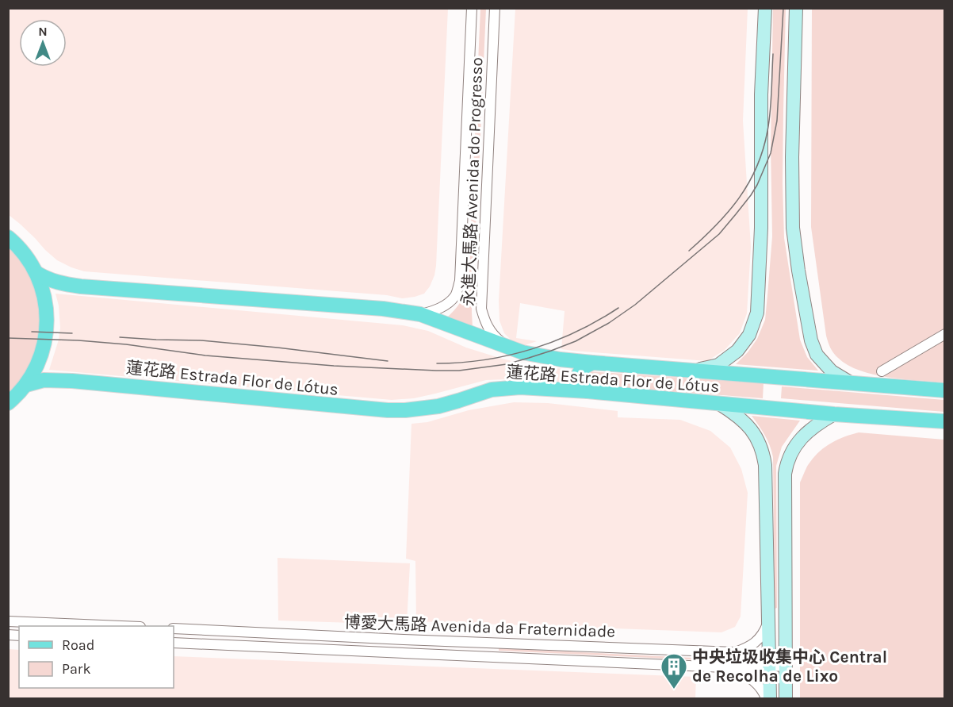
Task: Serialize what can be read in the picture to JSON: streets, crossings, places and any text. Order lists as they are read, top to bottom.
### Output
{
  "streets": {
    "main road": ["蓮花路 Estrada Flor de Lótus"],
    "street": ["永進大馬路 Avenida do Progresso", "博愛大馬路 Avenida da Fraternidade"]
  },
  "crossings": [
    ["永進大馬路 Avenida do Progresso", "蓮花路 Estrada Flor de Lótus"]
  ],
  "places": {
    "building": ["中央垃圾收集中心 Central de Recolha de Lixo"]
  },
  "legend": ["Road", "Park"],
  "north": "top"
}
